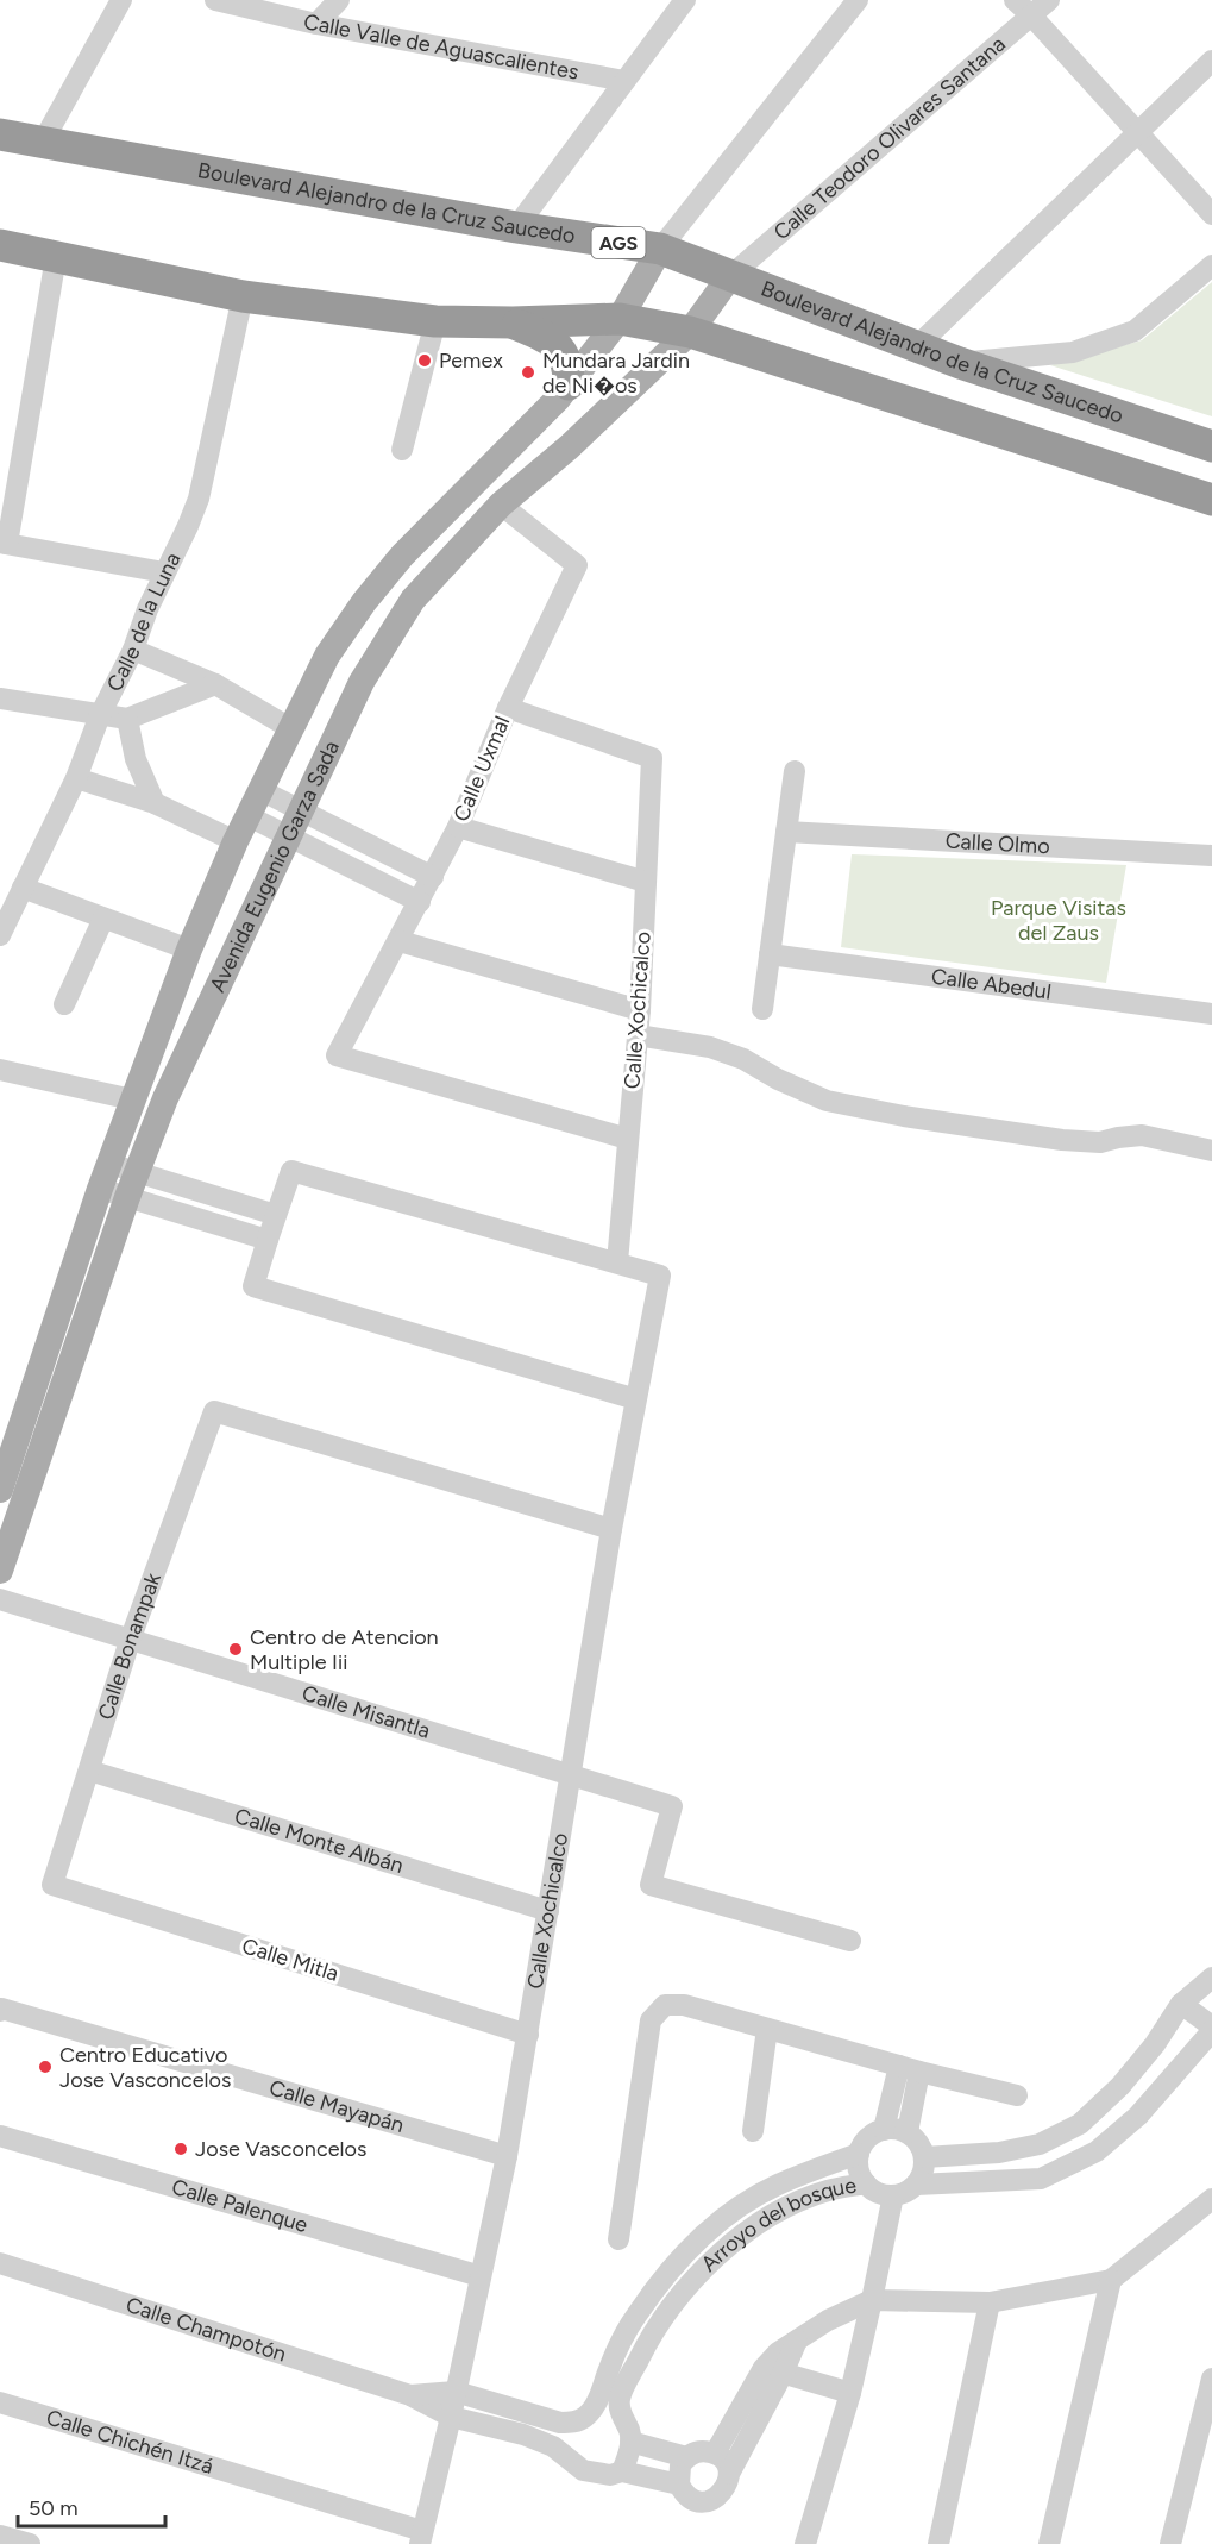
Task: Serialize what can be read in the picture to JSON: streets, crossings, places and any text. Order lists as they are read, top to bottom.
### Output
{
  "streets": {
    "highway": ["Boulevard Alejandro de la Cruz Saucedo", "AGS"],
    "main road": ["Avenida Eugenio Garza Sada"],
    "street": [
      "Calle Valle de Aguascalientes",
      "Calle Teodoro Olivares Santana",
      "Calle de la Luna",
      "Calle Uxmal",
      "Calle Olmo",
      "Calle Abedul",
      "Calle Xochicalco",
      "Calle Bonampak",
      "Calle Misantla",
      "Calle Monte Albán",
      "Calle Mitla",
      "Calle Mayapán",
      "Calle Palenque",
      "Arroyo del bosque",
      "Calle Champotón",
      "Calle Chichén Itzá"
    ]
  },
  "crossings": [
    ["Calle Teodoro Olivares Santana", "Boulevard Alejandro de la Cruz Saucedo"],
    ["Calle Teodoro Olivares Santana", "Avenida Eugenio Garza Sada"],
    ["Boulevard Alejandro de la Cruz Saucedo", "Avenida Eugenio Garza Sada"],
    ["Calle Uxmal", "Avenida Eugenio Garza Sada"],
    ["Calle Uxmal", "Calle Xochicalco"],
    ["Calle Xochicalco", "Calle Bonampak"],
    ["Calle Xochicalco", "Calle Misantla"],
    ["Calle Xochicalco", "Calle Monte Albán"],
    ["Calle Xochicalco", "Calle Mitla"],
    ["Calle Xochicalco", "Calle Mayapán"],
    ["Calle Xochicalco", "Calle Palenque"],
    ["Calle Xochicalco", "Calle Chichén Itzá"],
    ["Calle Bonampak", "Calle Misantla"],
    ["Calle Bonampak", "Calle Monte Albán"],
    ["Calle Bonampak", "Calle Mitla"]
  ],
  "parks": ["Parque Visitas del Zaus"],
  "places": [
    "Pemex",
    "Mundara Jardin de Ni�os",
    "Centro de Atencion Multiple Iii",
    "Centro Educativo Jose Vasconcelos",
    "Jose Vasconcelos"
  ],
  "scale_bar": "50 m"
}
